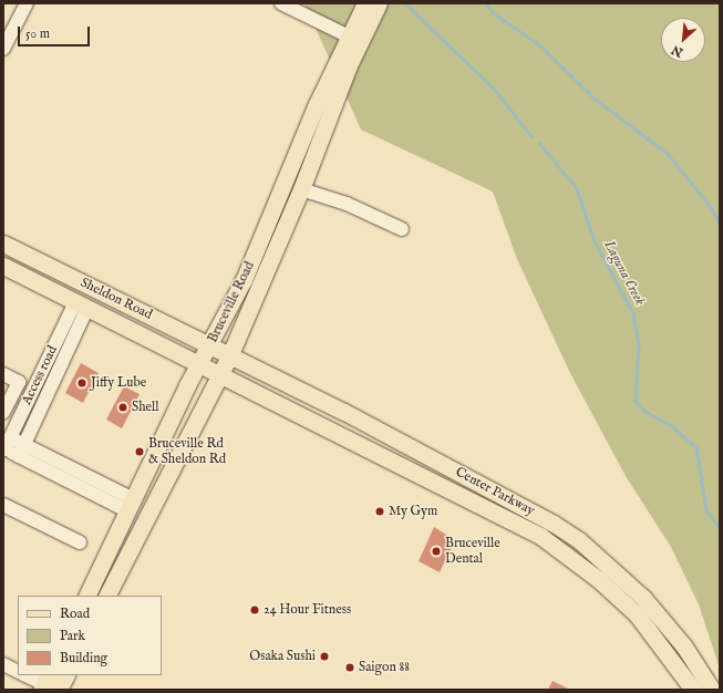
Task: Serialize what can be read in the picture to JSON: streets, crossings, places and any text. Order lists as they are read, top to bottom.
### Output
{
  "streets": {
    "main road": ["Sheldon Road", "Bruceville Road", "Center Parkway"],
    "street": ["Access road"]
  },
  "crossings": [
    ["Sheldon Road", "Bruceville Road"],
    ["Sheldon Road", "Access road"],
    ["Sheldon Road", "Center Parkway"],
    ["Bruceville Road", "Center Parkway"]
  ],
  "water": ["Laguna Creek"],
  "places": [
    "Jiffy Lube",
    "Shell",
    "Bruceville Rd & Sheldon Rd",
    "My Gym",
    "Bruceville Dental",
    "24 Hour Fitness",
    "Osaka Sushi",
    "Saigon 88"
  ],
  "legend": ["Road", "Park", "Building"],
  "scale_bar": "50 m",
  "north": "bottom left"
}
